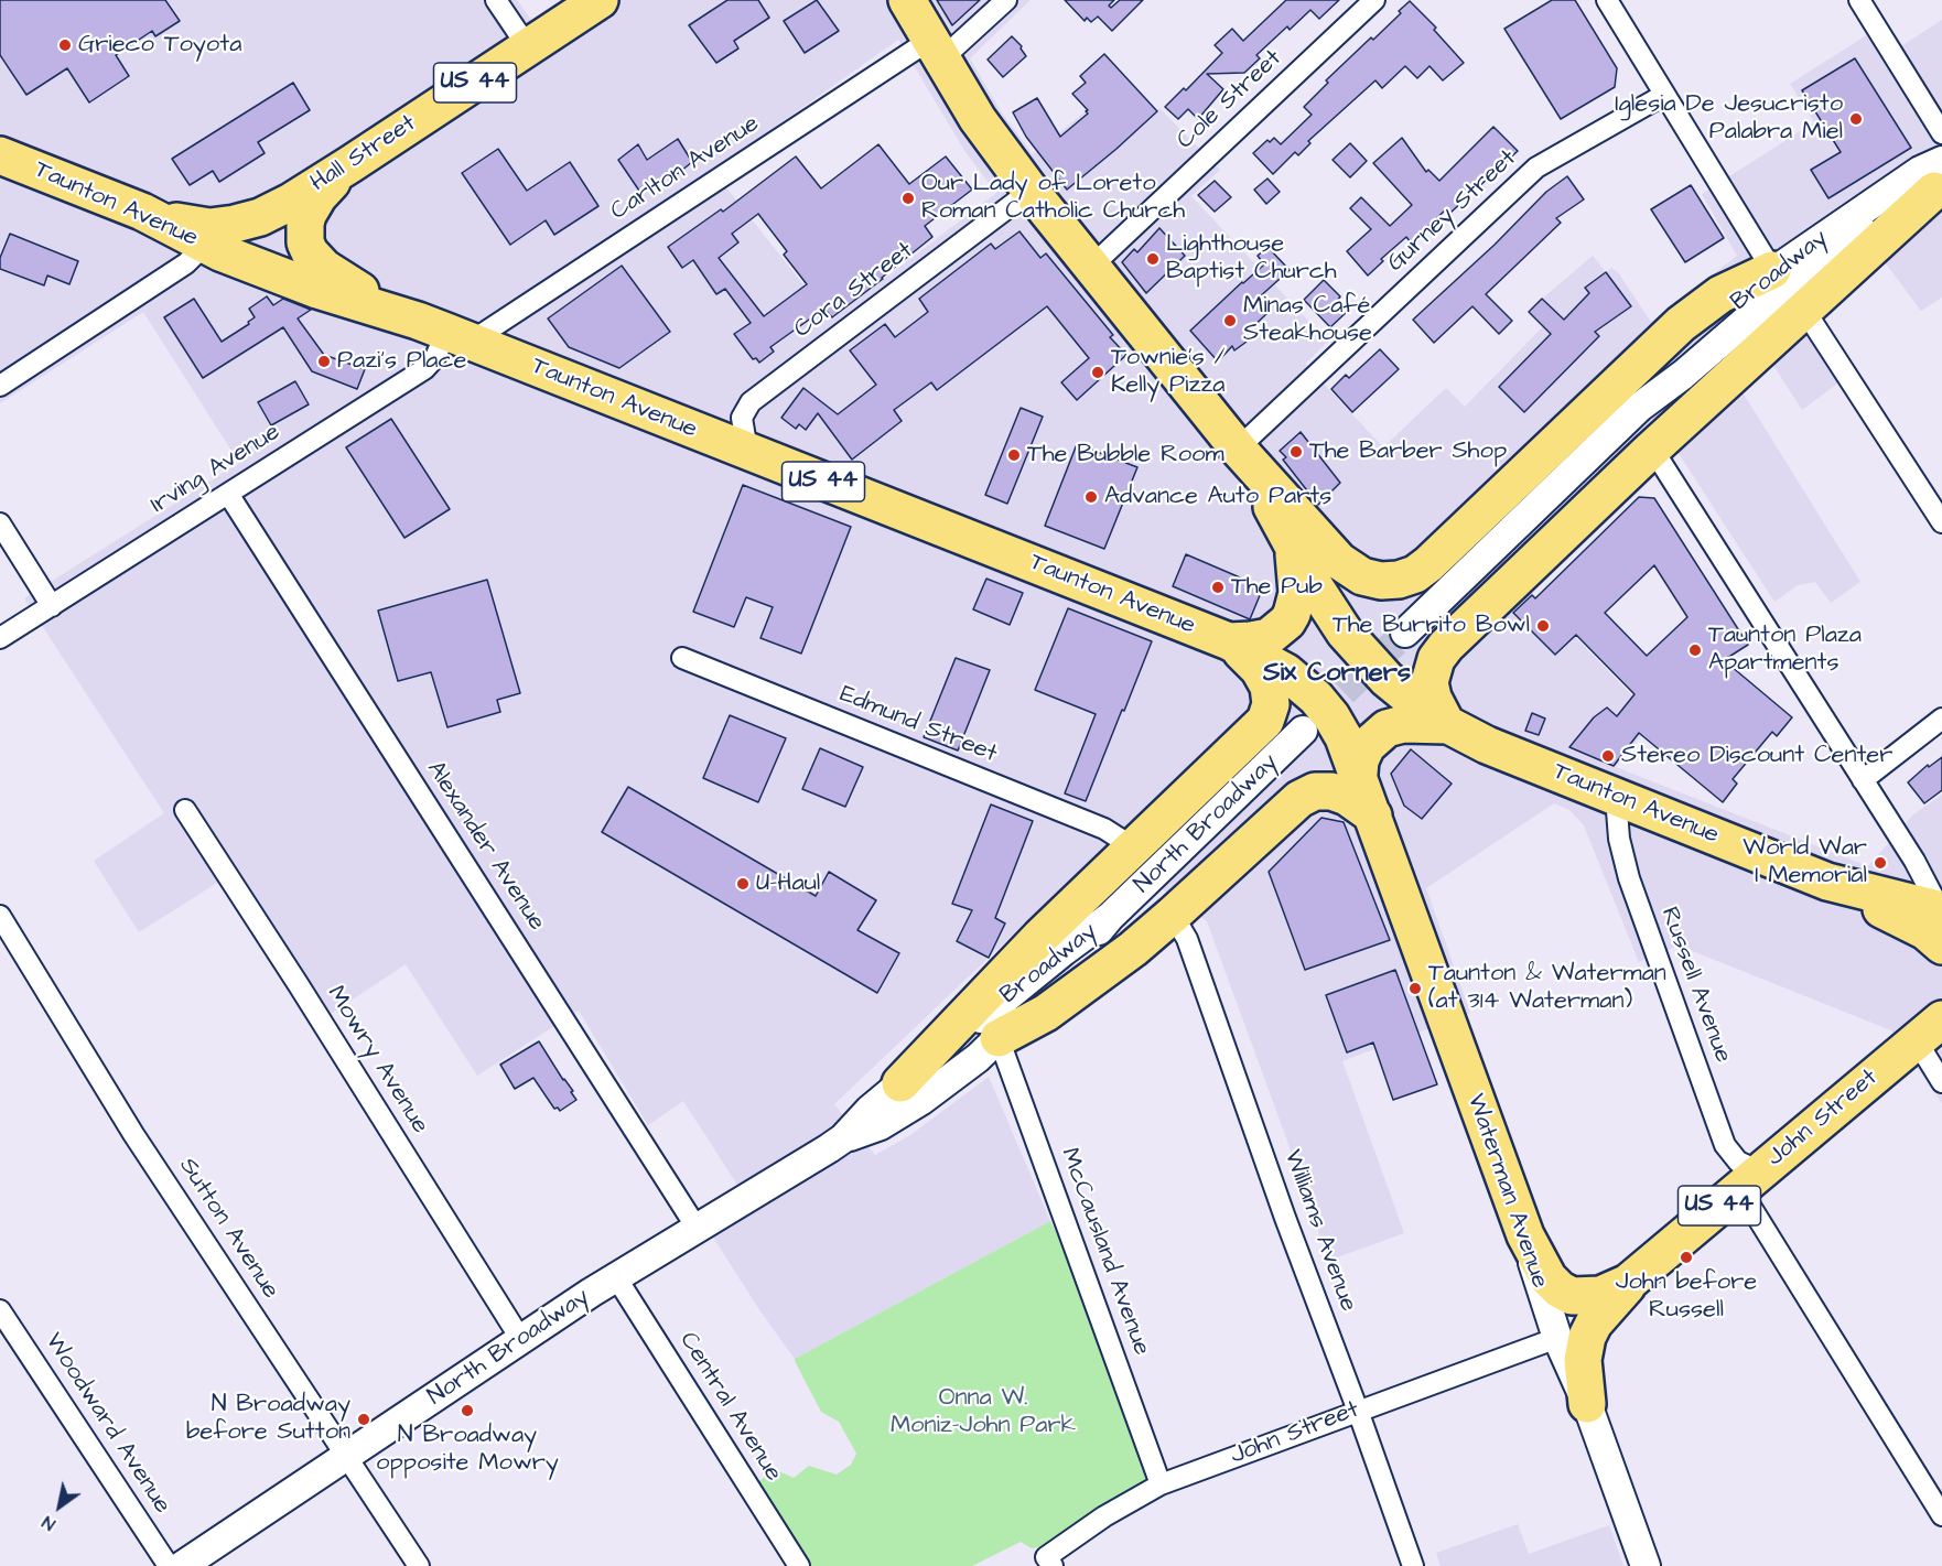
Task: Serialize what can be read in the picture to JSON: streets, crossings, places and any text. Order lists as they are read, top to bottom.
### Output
{
  "streets": {
    "highway": [
      "US 44",
      "Hall Street",
      "Taunton Avenue",
      "John Street",
      "Waterman Avenue"
    ],
    "main road": ["Broadway", "North Broadway"],
    "street": [
      "Cole Street",
      "Carlton Avenue",
      "Gurney Street",
      "Cora Street",
      "Irving Avenue",
      "Edmund Street",
      "Alexander Avenue",
      "Russell Avenue",
      "Mowry Avenue",
      "Sutton Avenue",
      "Williams Avenue",
      "McCausland Avenue",
      "Central Avenue",
      "Woodward Avenue"
    ]
  },
  "crossings": [
    ["US 44", "Taunton Avenue"],
    ["US 44", "Waterman Avenue"],
    ["Hall Street", "Taunton Avenue"],
    ["Carlton Avenue", "Taunton Avenue"],
    ["Carlton Avenue", "Irving Avenue"],
    ["Taunton Avenue", "Gurney Street"],
    ["Taunton Avenue", "Cora Street"],
    ["Taunton Avenue", "Irving Avenue"],
    ["Taunton Avenue", "Russell Avenue"],
    ["Broadway", "North Broadway"],
    ["Broadway", "McCausland Avenue"],
    ["Irving Avenue", "Alexander Avenue"],
    ["North Broadway", "Alexander Avenue"],
    ["North Broadway", "Mowry Avenue"],
    ["North Broadway", "Sutton Avenue"],
    ["North Broadway", "Central Avenue"],
    ["Russell Avenue", "John Street"],
    ["John Street", "Waterman Avenue"],
    ["John Street", "Williams Avenue"],
    ["John Street", "McCausland Avenue"]
  ],
  "districts": ["Six Corners"],
  "parks": ["Onna W. Moniz-John Park"],
  "places": [
    "Grieco Toyota",
    "Iglesia De Jesucristo Palabra Miel",
    "Our Lady of Loreto Roman Catholic Church",
    "Lighthouse Baptist Church",
    "Minas Café Steakhouse",
    "Pazi's Place",
    "Townie's / Kelly Pizza",
    "The Barber Shop",
    "The Bubble Room",
    "Advance Auto Parts",
    "The Pub",
    "The Burrito Bowl",
    "Taunton Plaza Apartments",
    "Stereo Discount Center",
    "World War I Memorial",
    "U-Haul",
    "Taunton & Waterman (at 314 Waterman)",
    "John before Russell",
    "N Broadway opposite Mowry",
    "N Broadway before Sutton"
  ],
  "north": "bottom left"
}
